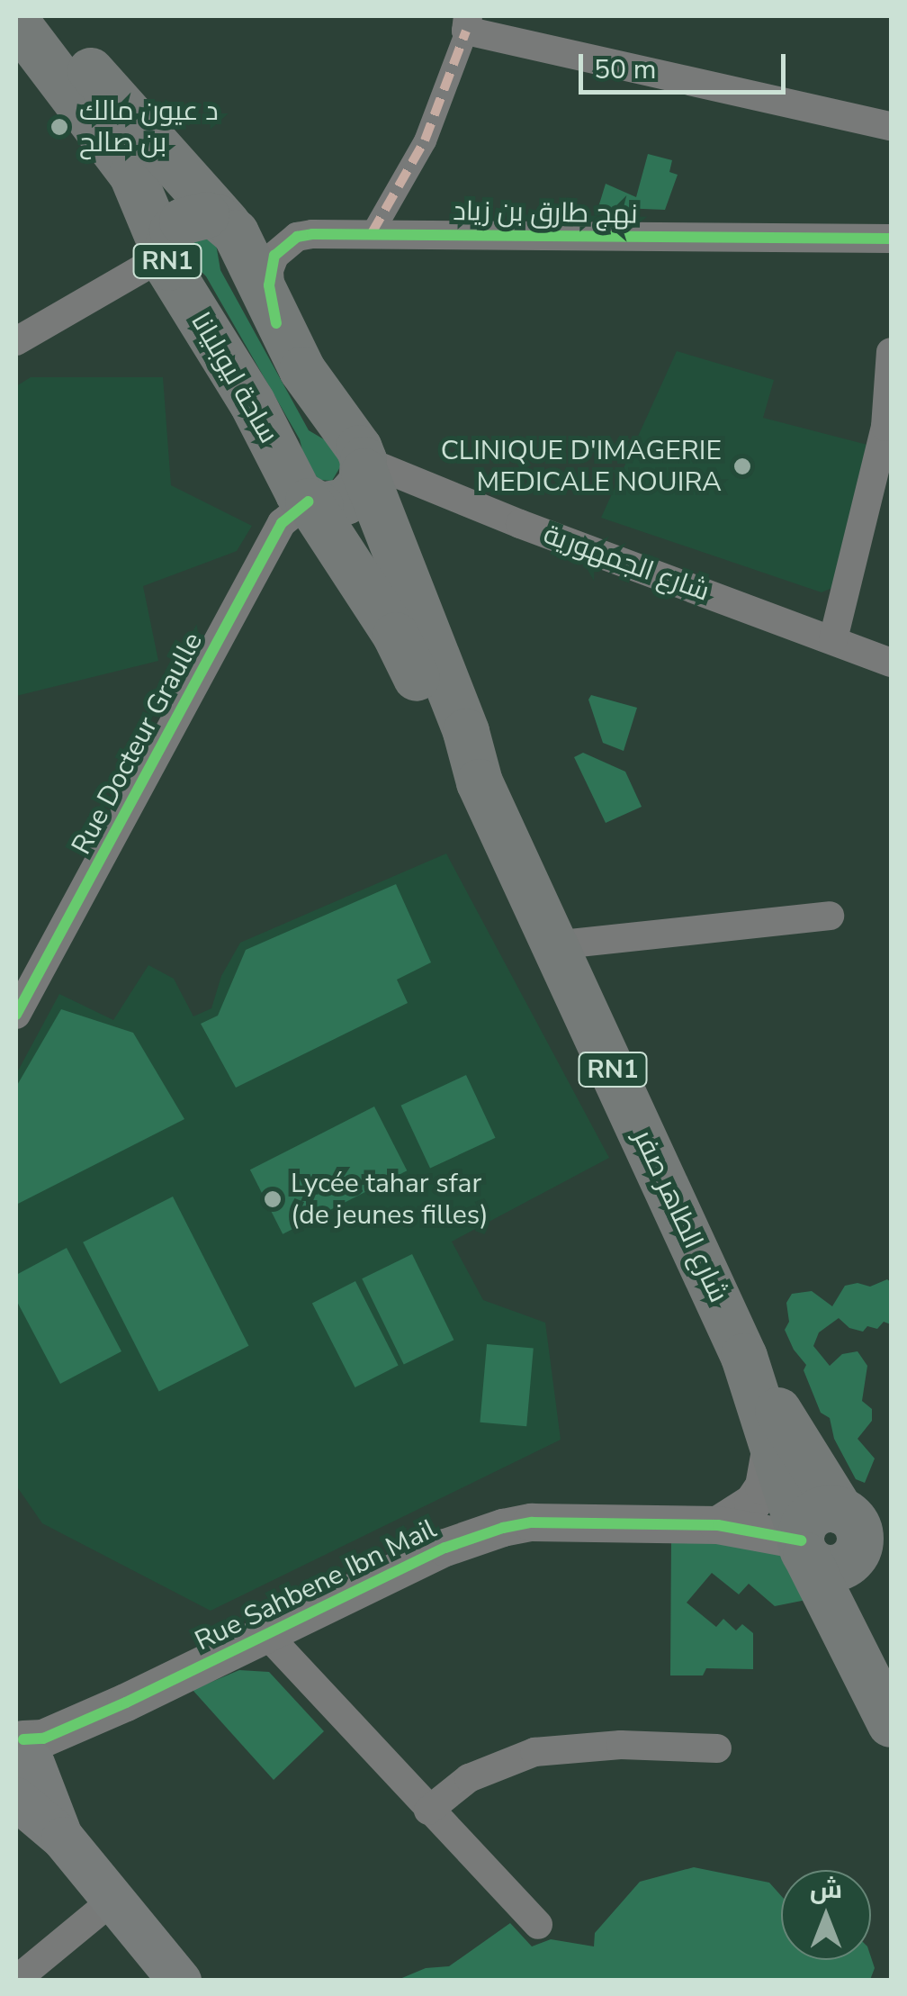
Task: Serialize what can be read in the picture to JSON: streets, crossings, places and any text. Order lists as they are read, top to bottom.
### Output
{
  "streets": {
    "main road": ["RN1", "ساحة ليوبليانا", "شارع الطاهر صفر"],
    "street": [
      "نهج طارق بن زياد",
      "شارع الجمهورية",
      "Rue Docteur Graulle",
      "Rue Sahbene Ibn Mail"
    ]
  },
  "crossings": [
    ["نهج طارق بن زياد", "RN1"],
    ["RN1", "ساحة ليوبليانا"],
    ["RN1", "شارع الجمهورية"],
    ["RN1", "شارع الطاهر صفر"],
    ["ساحة ليوبليانا", "Rue Docteur Graulle"],
    ["ساحة ليوبليانا", "شارع الطاهر صفر"],
    ["شارع الجمهورية", "شارع الطاهر صفر"],
    ["Rue Docteur Graulle", "شارع الطاهر صفر"],
    ["شارع الطاهر صفر", "Rue Sahbene Ibn Mail"]
  ],
  "places": ["د عيون مالك بن صالح", "CLINIQUE D'IMAGERIE MEDICALE NOUIRA", "Lycée tahar sfar (de jeunes filles)"],
  "scale_bar": "50 m",
  "north": "top"
}
